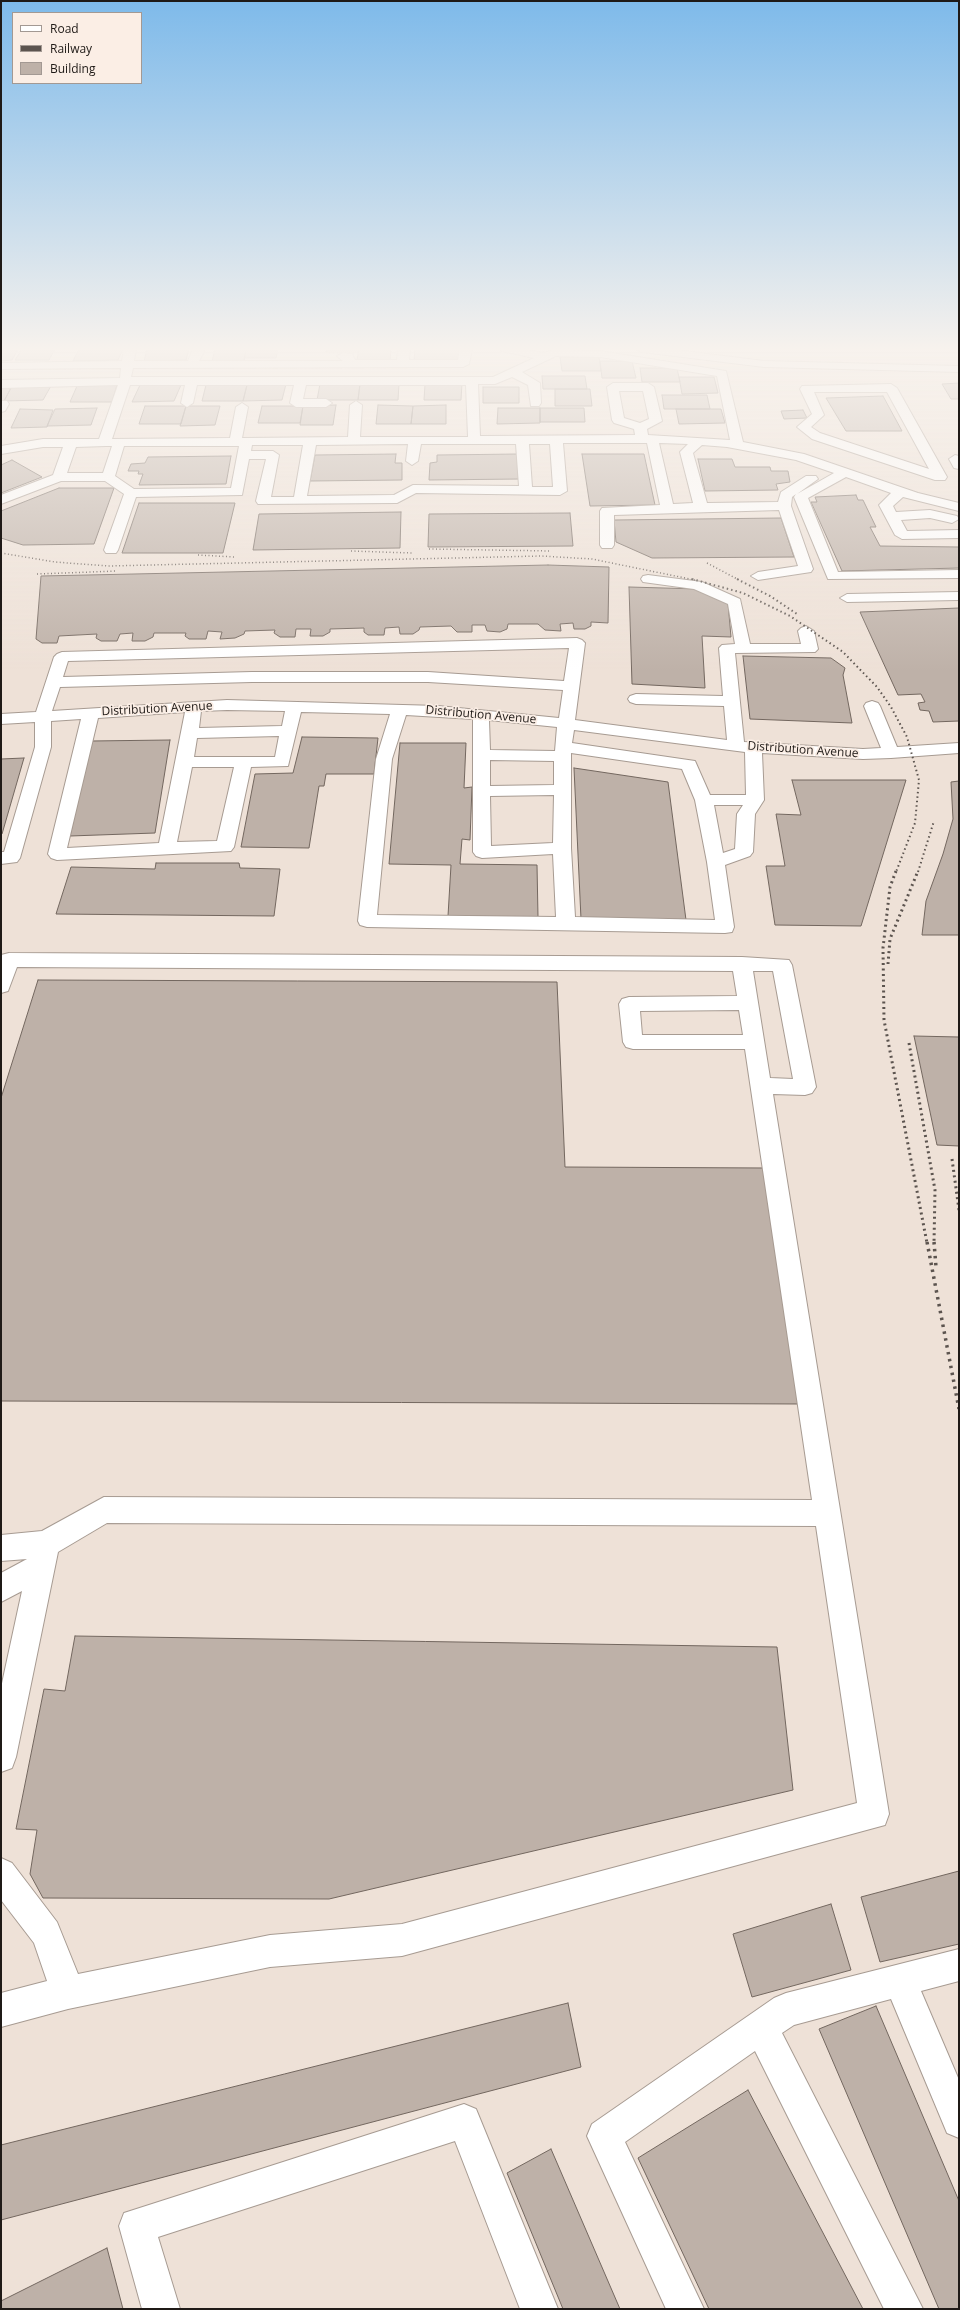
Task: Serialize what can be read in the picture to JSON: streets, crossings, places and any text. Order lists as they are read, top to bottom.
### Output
{
  "streets": {
    "street": ["Distribution Avenue"]
  },
  "legend": ["Road", "Railway", "Building"]
}
